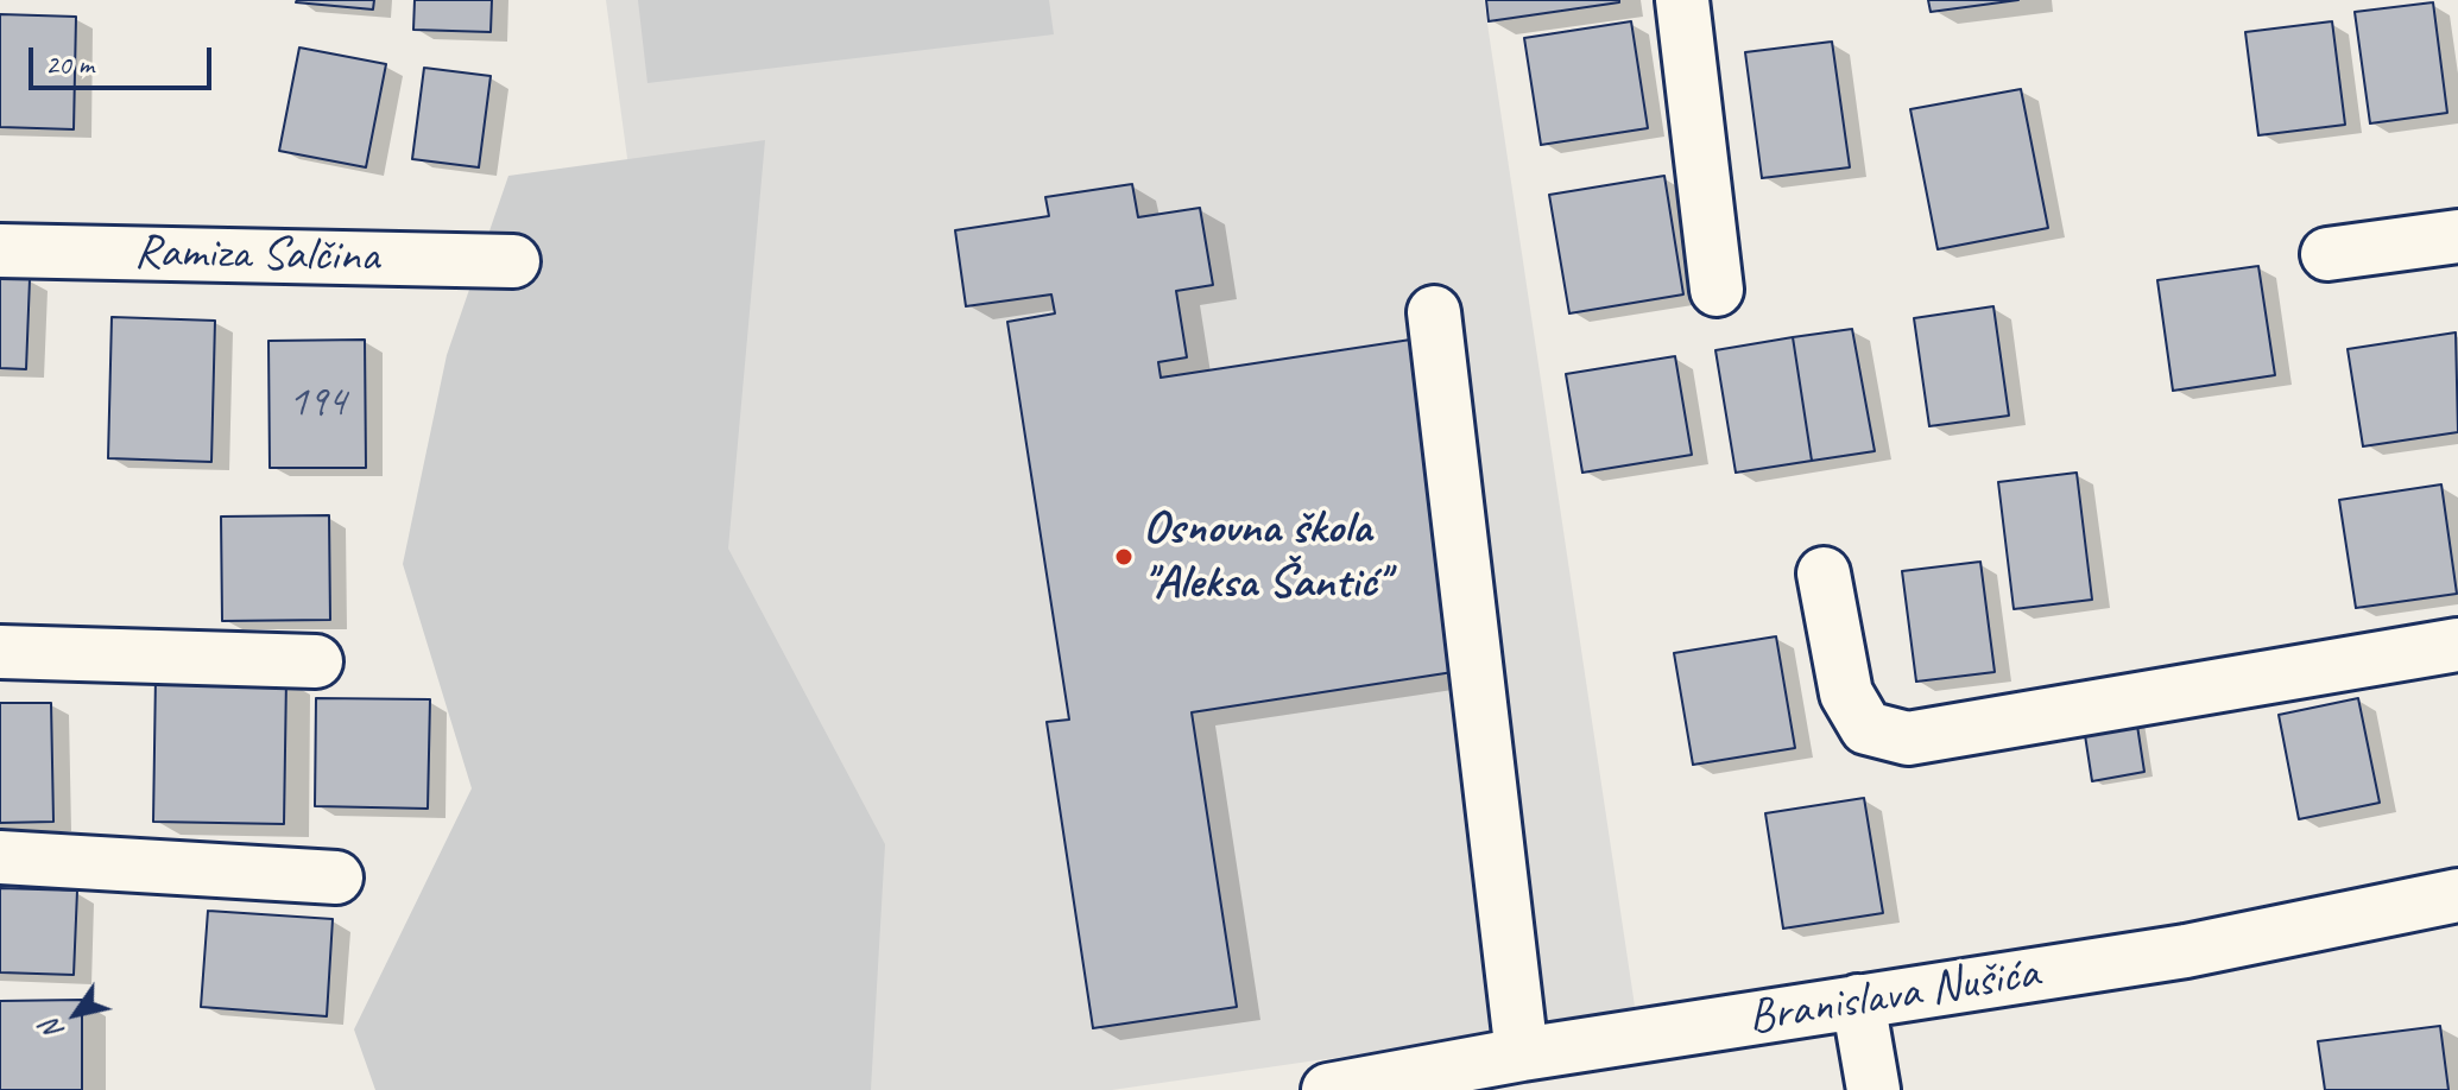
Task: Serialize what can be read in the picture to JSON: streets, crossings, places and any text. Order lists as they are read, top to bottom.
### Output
{
  "streets": {
    "street": ["Ramiza Salčina", "Branislava Nušića"]
  },
  "places": ["Osnovna škola \"Aleksa Šantić\""],
  "house_numbers": ["194"],
  "scale_bar": "20 m",
  "north": "bottom left"
}
